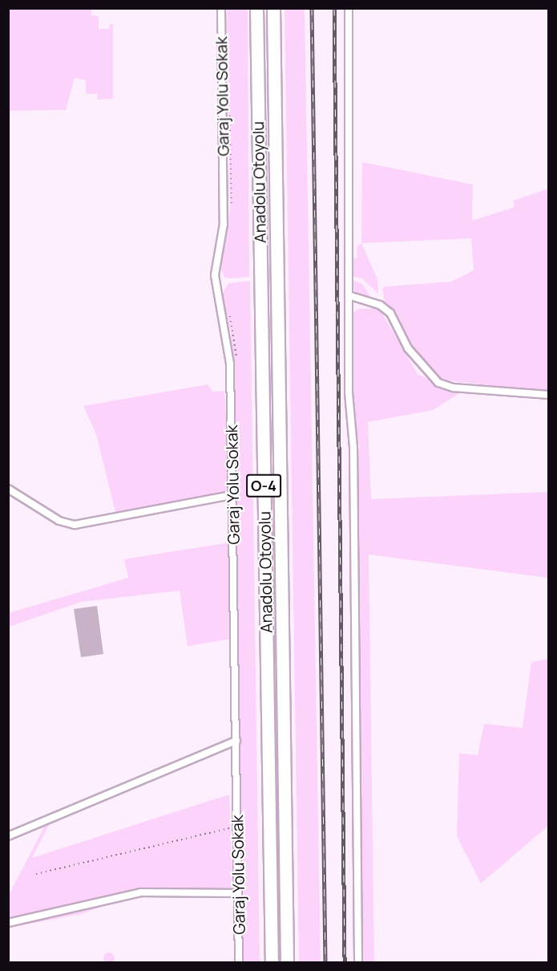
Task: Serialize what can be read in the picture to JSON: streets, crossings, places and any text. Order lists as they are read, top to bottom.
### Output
{
  "streets": {
    "highway": ["Anadolu Otoyolu", "O-4"],
    "street": ["Garaj Yolu Sokak"]
  }
}
